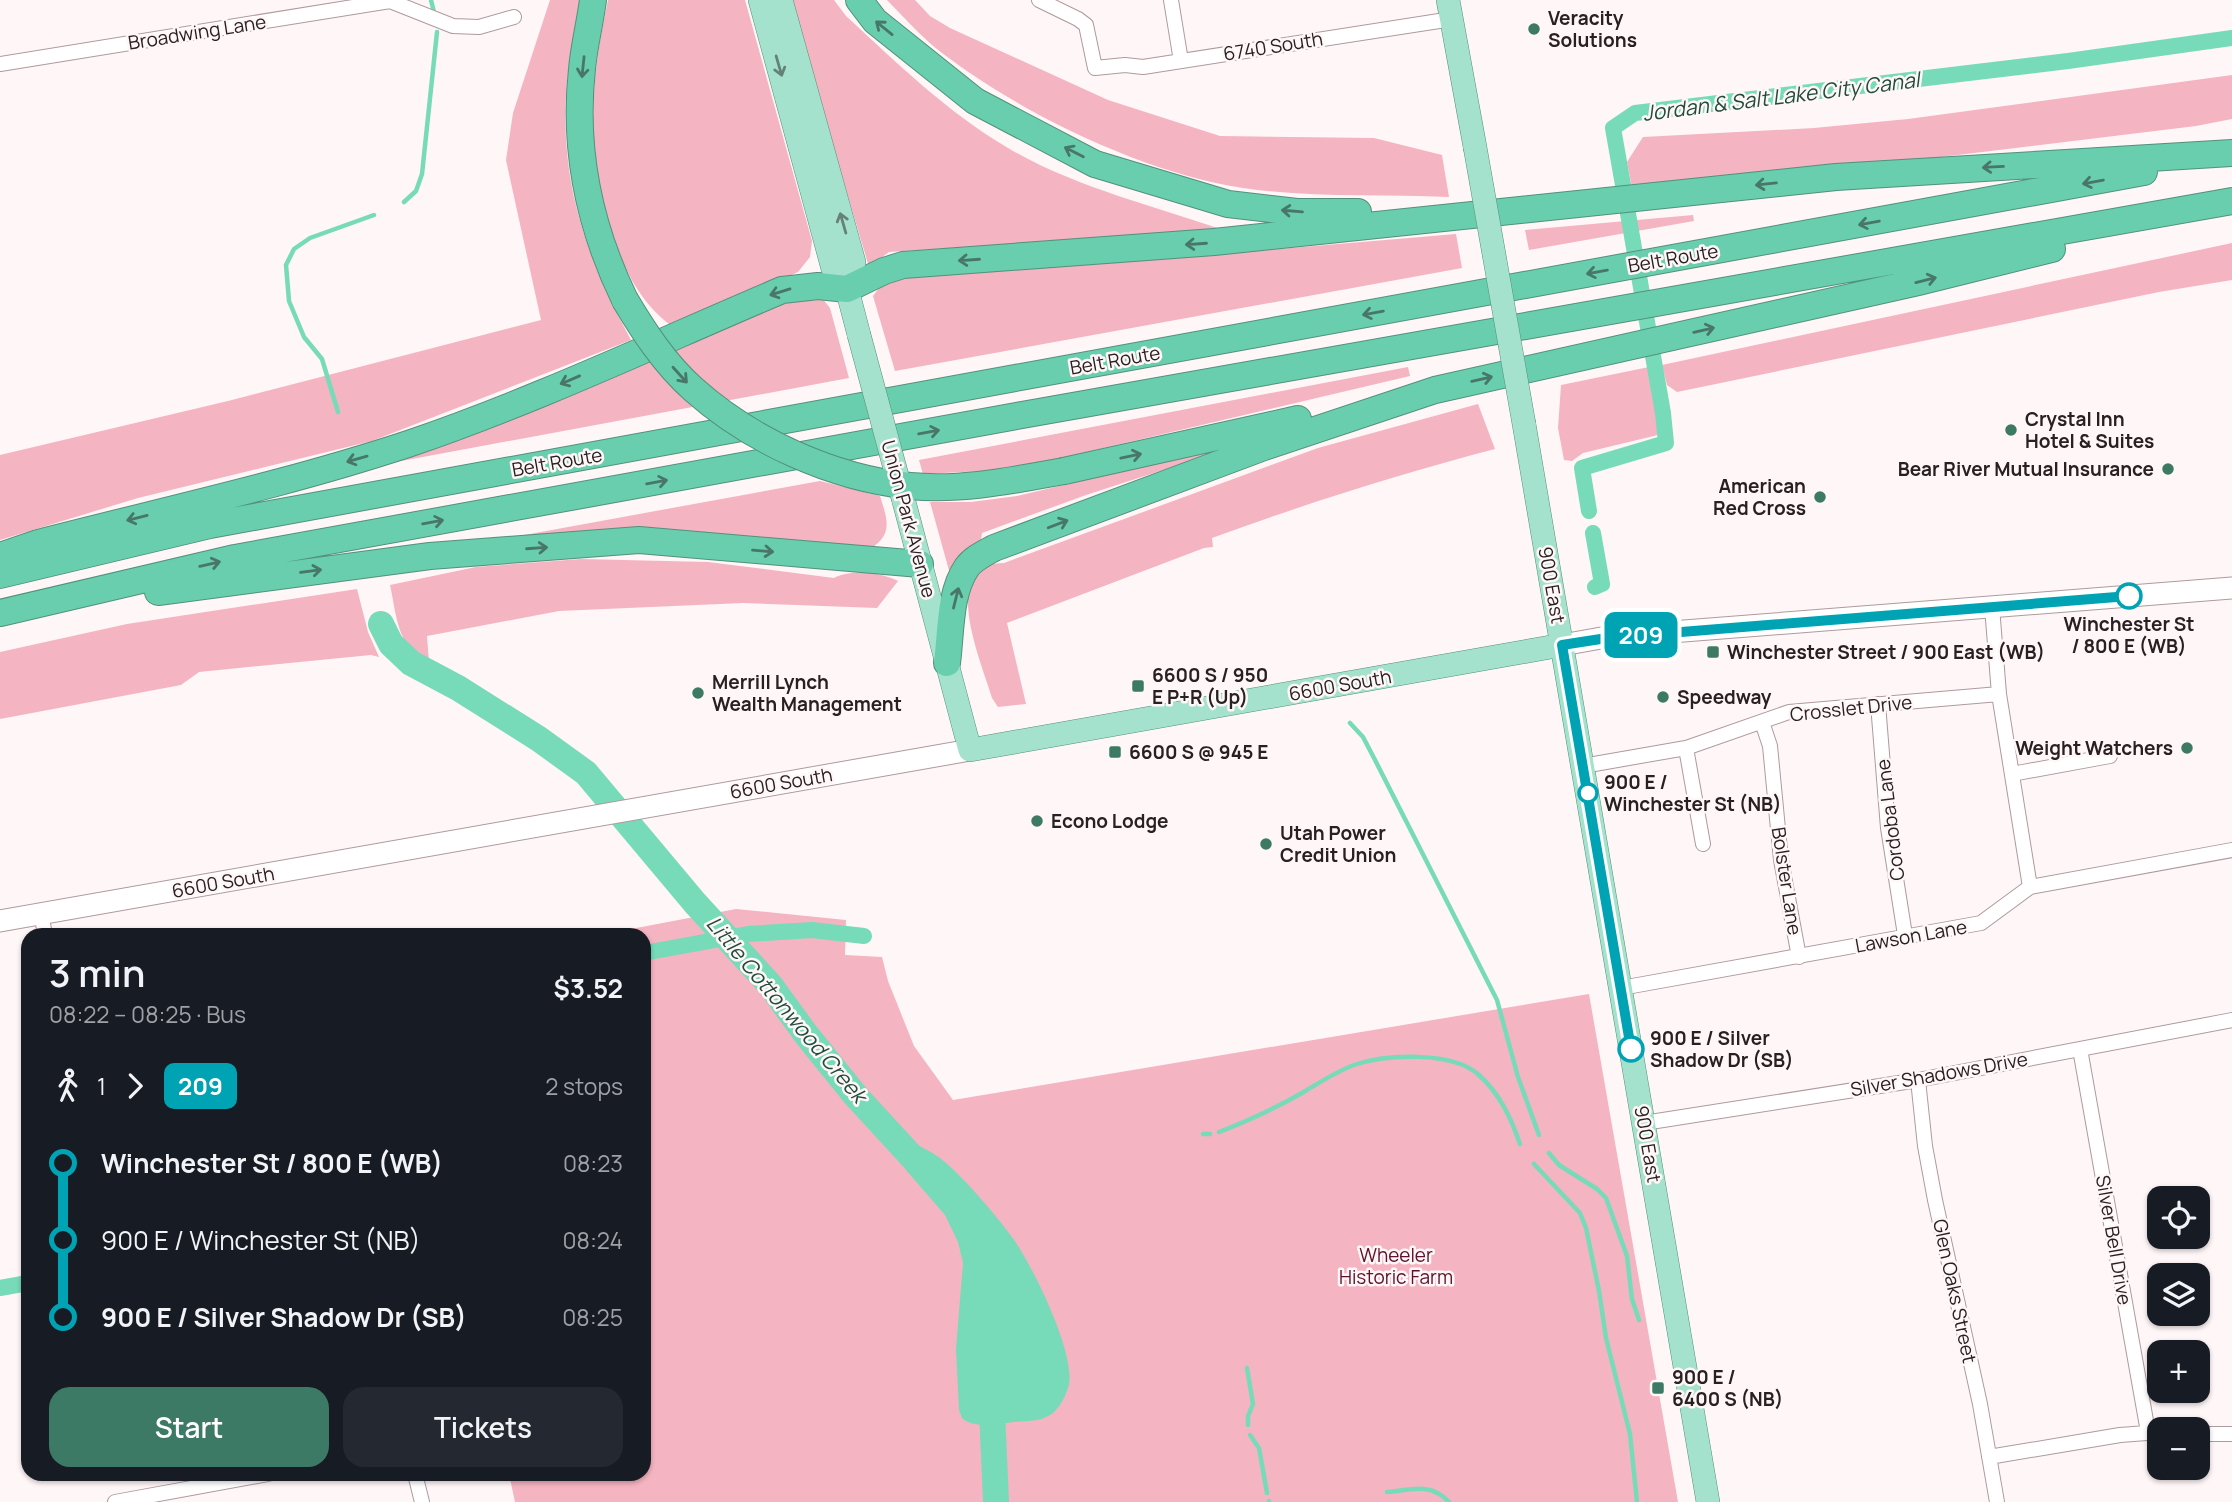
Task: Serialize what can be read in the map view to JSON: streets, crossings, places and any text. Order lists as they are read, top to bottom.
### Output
{
  "streets": {
    "highway": ["Belt Route"],
    "main road": ["Union Park Avenue", "900 East", "6600 South"],
    "street": [
      "Broadwing Lane",
      "6740 South",
      "Crosslet Drive",
      "Cordoba Lane",
      "Bolster Lane",
      "Lawson Lane",
      "Silver Shadows Drive",
      "Silver Bell Drive",
      "Glen Oaks Street"
    ]
  },
  "crossings": [
    ["6740 South", "900 East"],
    ["Union Park Avenue", "6600 South"],
    ["900 East", "6600 South"],
    ["900 East", "Crosslet Drive"],
    ["900 East", "Lawson Lane"],
    ["900 East", "Silver Shadows Drive"],
    ["Crosslet Drive", "Cordoba Lane"],
    ["Crosslet Drive", "Bolster Lane"],
    ["Cordoba Lane", "Lawson Lane"],
    ["Bolster Lane", "Lawson Lane"],
    ["Silver Shadows Drive", "Silver Bell Drive"],
    ["Silver Shadows Drive", "Glen Oaks Street"]
  ],
  "water": ["Jordan & Salt Lake City Canal", "Little Cottonwood Creek"],
  "parks": ["Wheeler Historic Farm"],
  "places": {
    "other": [
      "Veracity Solutions",
      "Crystal Inn Hotel & Suites",
      "Bear River Mutual Insurance",
      "American Red Cross",
      "Winchester St / 800 E (WB)",
      "Merrill Lynch Wealth Management",
      "Speedway",
      "Weight Watchers",
      "900 E / Winchester St (NB)",
      "Econo Lodge",
      "Utah Power Credit Union",
      "900 E / Silver Shadow Dr (SB)"
    ],
    "transit": [
      "Winchester Street / 900 East (WB)",
      "6600 S / 950 E P+R (Up)",
      "6600 S @ 945 E",
      "900 E / 6400 S (NB)"
    ]
  },
  "lines": ["bus line 209"],
  "page": {
    "on_map": "209",
    "heading": ["3 min", "08:22 – 08:25 · Bus", "$3.52"],
    "legs": ["1", "209", "2 stops"],
    "list": [
      {
        "name": "Winchester St / 800 E (WB)",
        "value": "08:23"
      },
      {
        "name": "900 E / Winchester St (NB)",
        "value": "08:24"
      },
      {
        "name": "900 E / Silver Shadow Dr (SB)",
        "value": "08:25"
      }
    ],
    "map_buttons": ["+", "−"],
    "buttons": ["Start", "Tickets"]
  }
}
